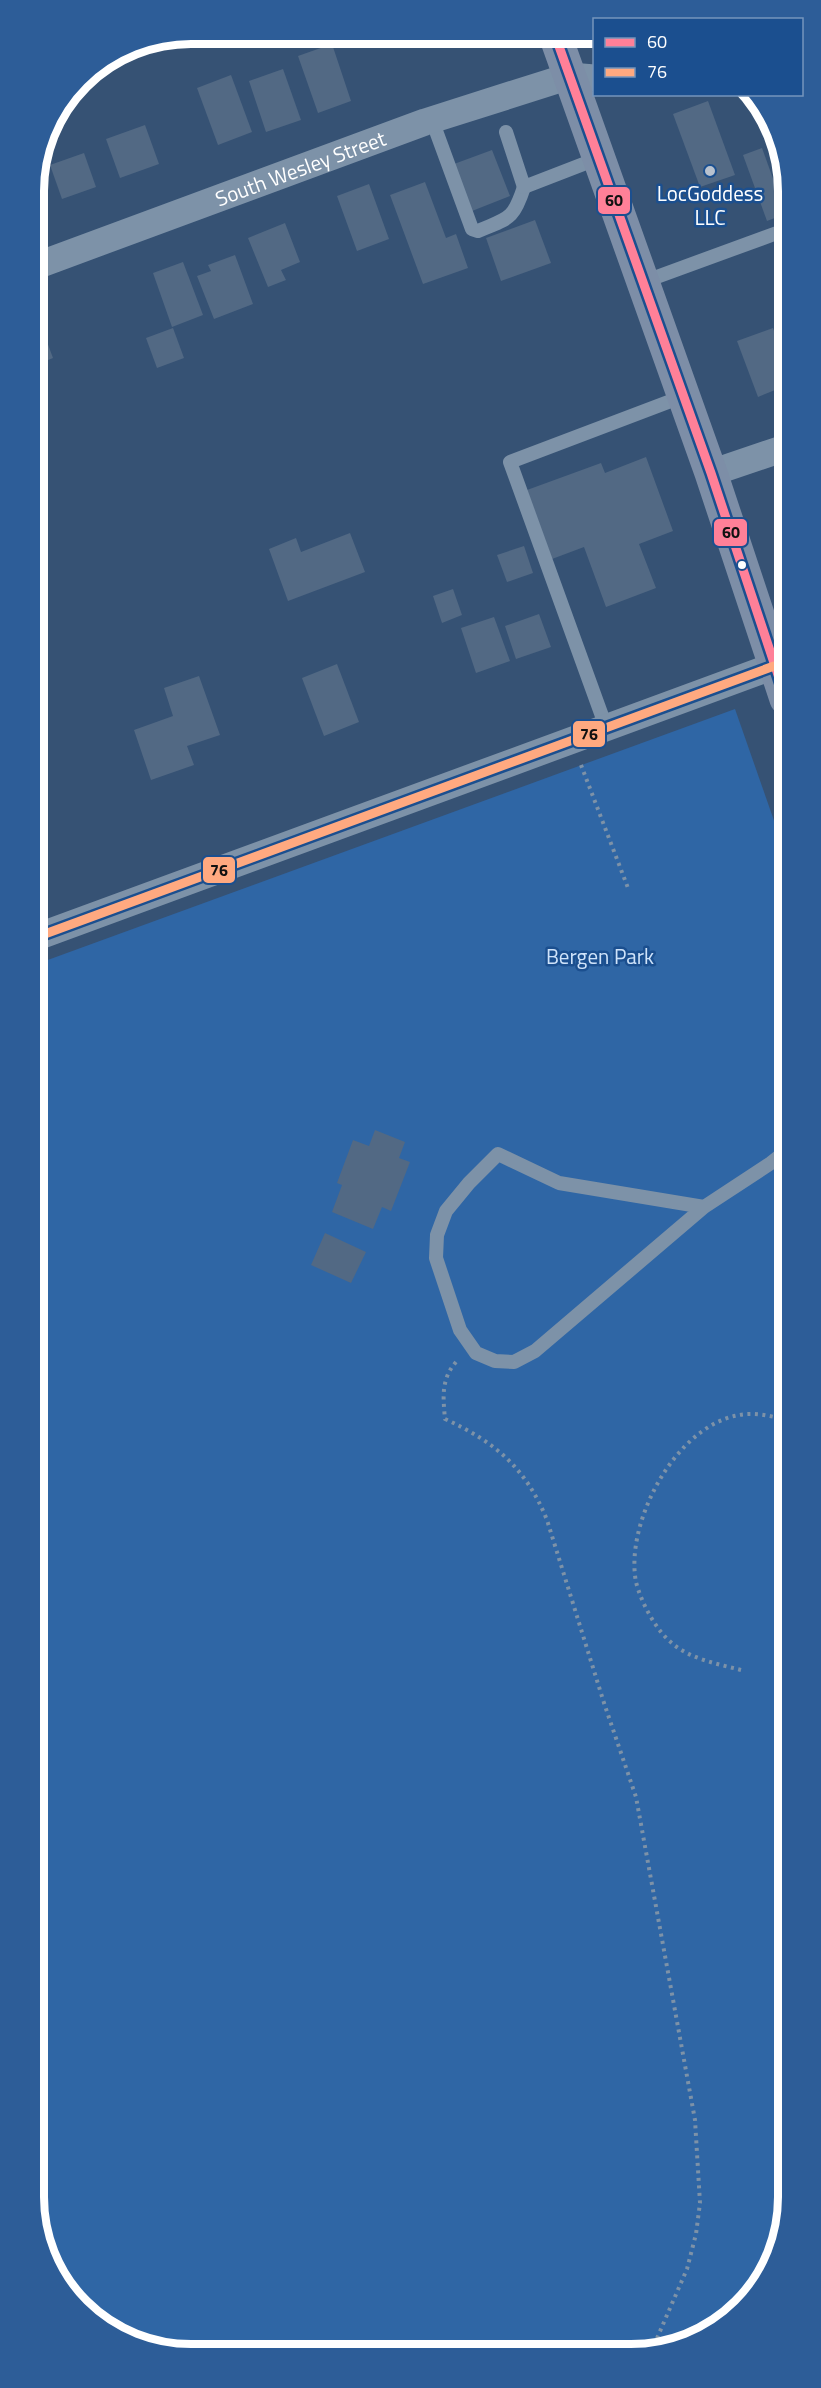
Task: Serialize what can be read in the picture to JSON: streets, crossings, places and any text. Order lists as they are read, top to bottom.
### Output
{
  "streets": {
    "street": ["South Wesley Street"]
  },
  "parks": ["Bergen Park"],
  "places": ["LocGoddess LLC"],
  "lines": ["transit line 60", "transit line 76"],
  "legend": ["60", "76"]
}
